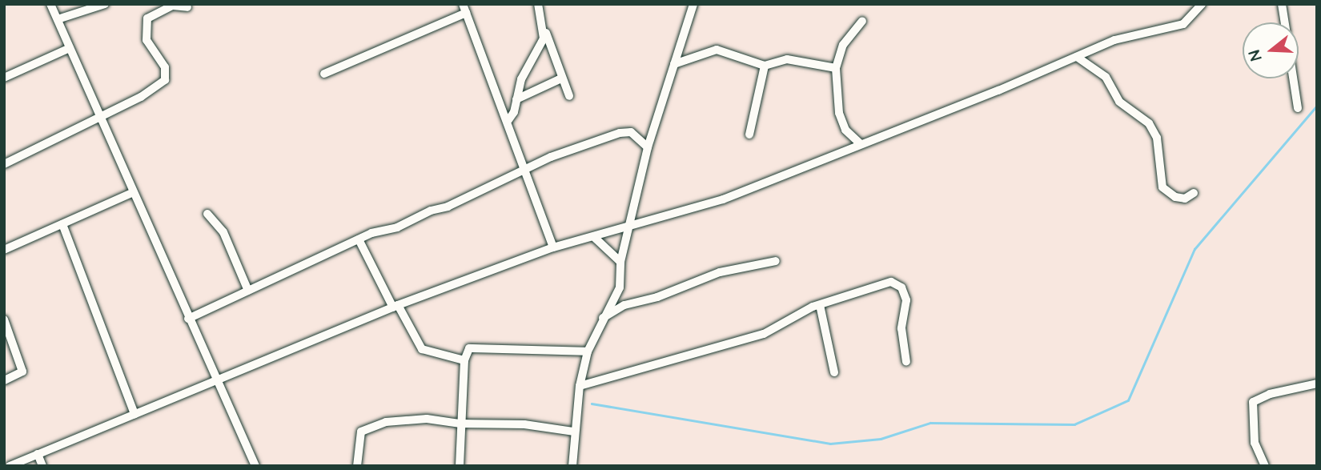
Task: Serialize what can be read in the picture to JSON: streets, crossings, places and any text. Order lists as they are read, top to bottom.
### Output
{
  "north": "left"
}
